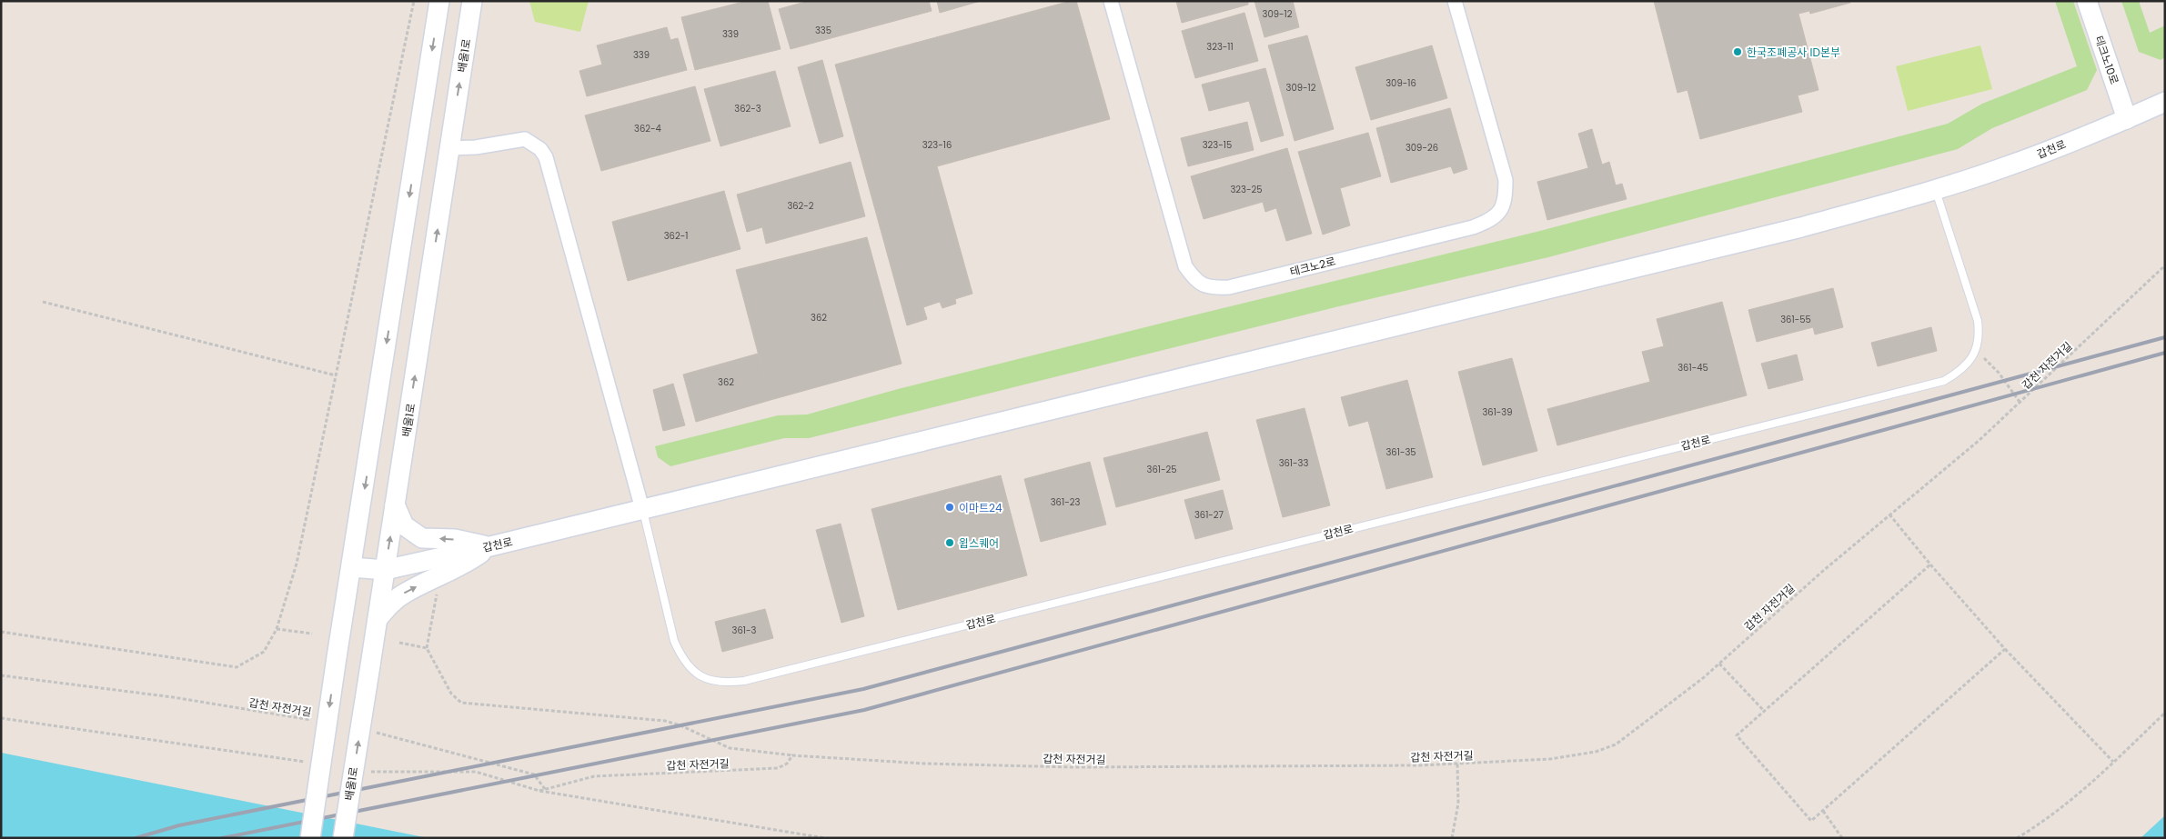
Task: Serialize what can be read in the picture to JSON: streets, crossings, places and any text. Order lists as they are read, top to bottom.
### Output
{
  "streets": {
    "main road": ["배울1로", "테크노10로", "갑천로"],
    "street": ["테크노2로"],
    "path": ["갑천 자전거길"]
  },
  "crossings": [
    ["배울1로", "갑천로"],
    ["테크노10로", "갑천로"]
  ],
  "places": ["한국조폐공사 ID본부", "이마트24", "윕스퀘어"],
  "house_numbers": [
    "309-12",
    "335",
    "339",
    "323-11",
    "339",
    "309-16",
    "309-12",
    "362-3",
    "362-4",
    "323-16",
    "323-15",
    "309-26",
    "323-25",
    "362-2",
    "362-1",
    "362",
    "361-55",
    "361-45",
    "362",
    "361-39",
    "361-35",
    "361-33",
    "361-25",
    "361-23",
    "361-27",
    "361-3"
  ]
}
